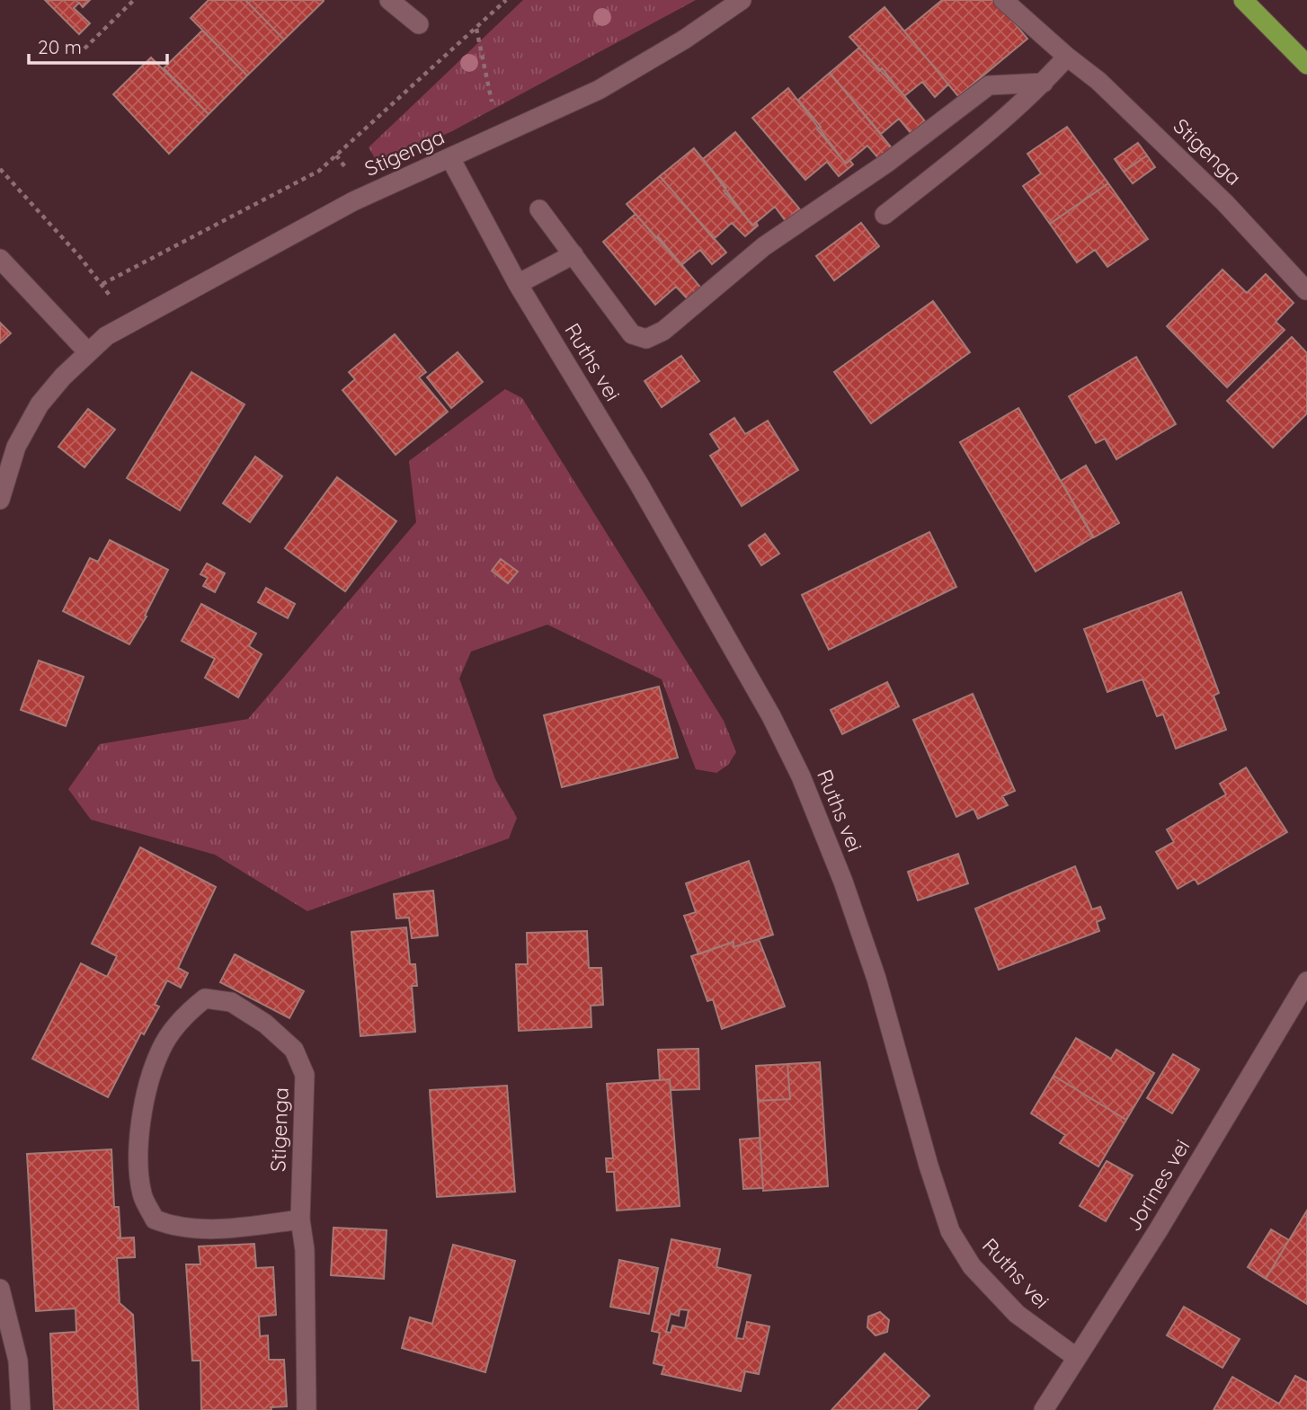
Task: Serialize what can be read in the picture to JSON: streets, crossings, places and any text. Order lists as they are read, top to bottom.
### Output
{
  "streets": {
    "street": ["Stigenga", "Ruths vei", "Jorines vei"]
  },
  "crossings": [
    ["Stigenga", "Ruths vei"],
    ["Ruths vei", "Jorines vei"]
  ],
  "scale_bar": "20 m"
}
